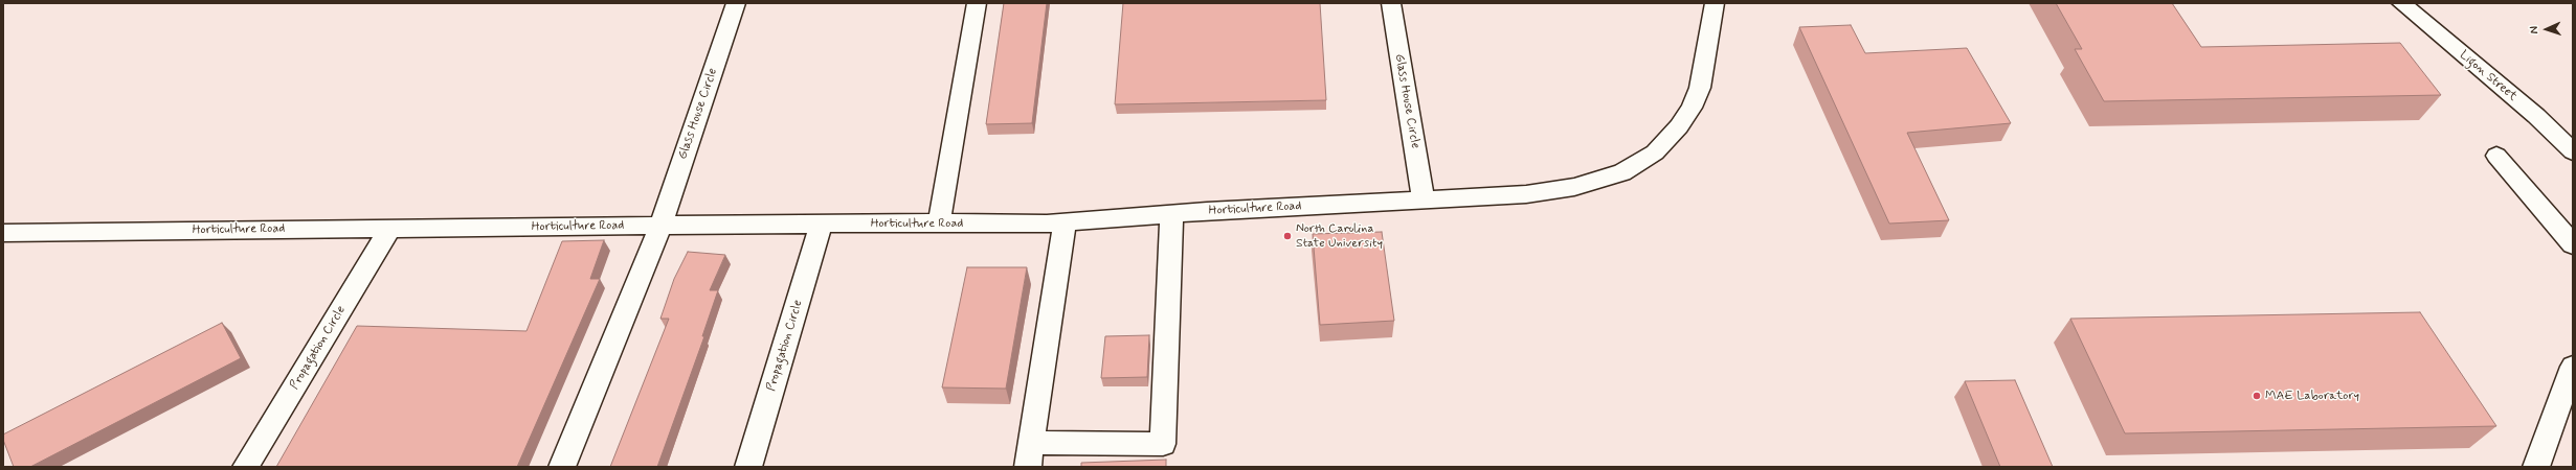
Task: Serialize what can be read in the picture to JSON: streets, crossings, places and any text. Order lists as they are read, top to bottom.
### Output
{
  "streets": {
    "street": [
      "Ligon Street",
      "Glass House Circle",
      "Horticulture Road",
      "Propagation Circle"
    ]
  },
  "crossings": [
    ["Glass House Circle", "Horticulture Road"],
    ["Horticulture Road", "Propagation Circle"]
  ],
  "places": ["North Carolina State University", "MAE Laboratory"],
  "north": "left"
}
